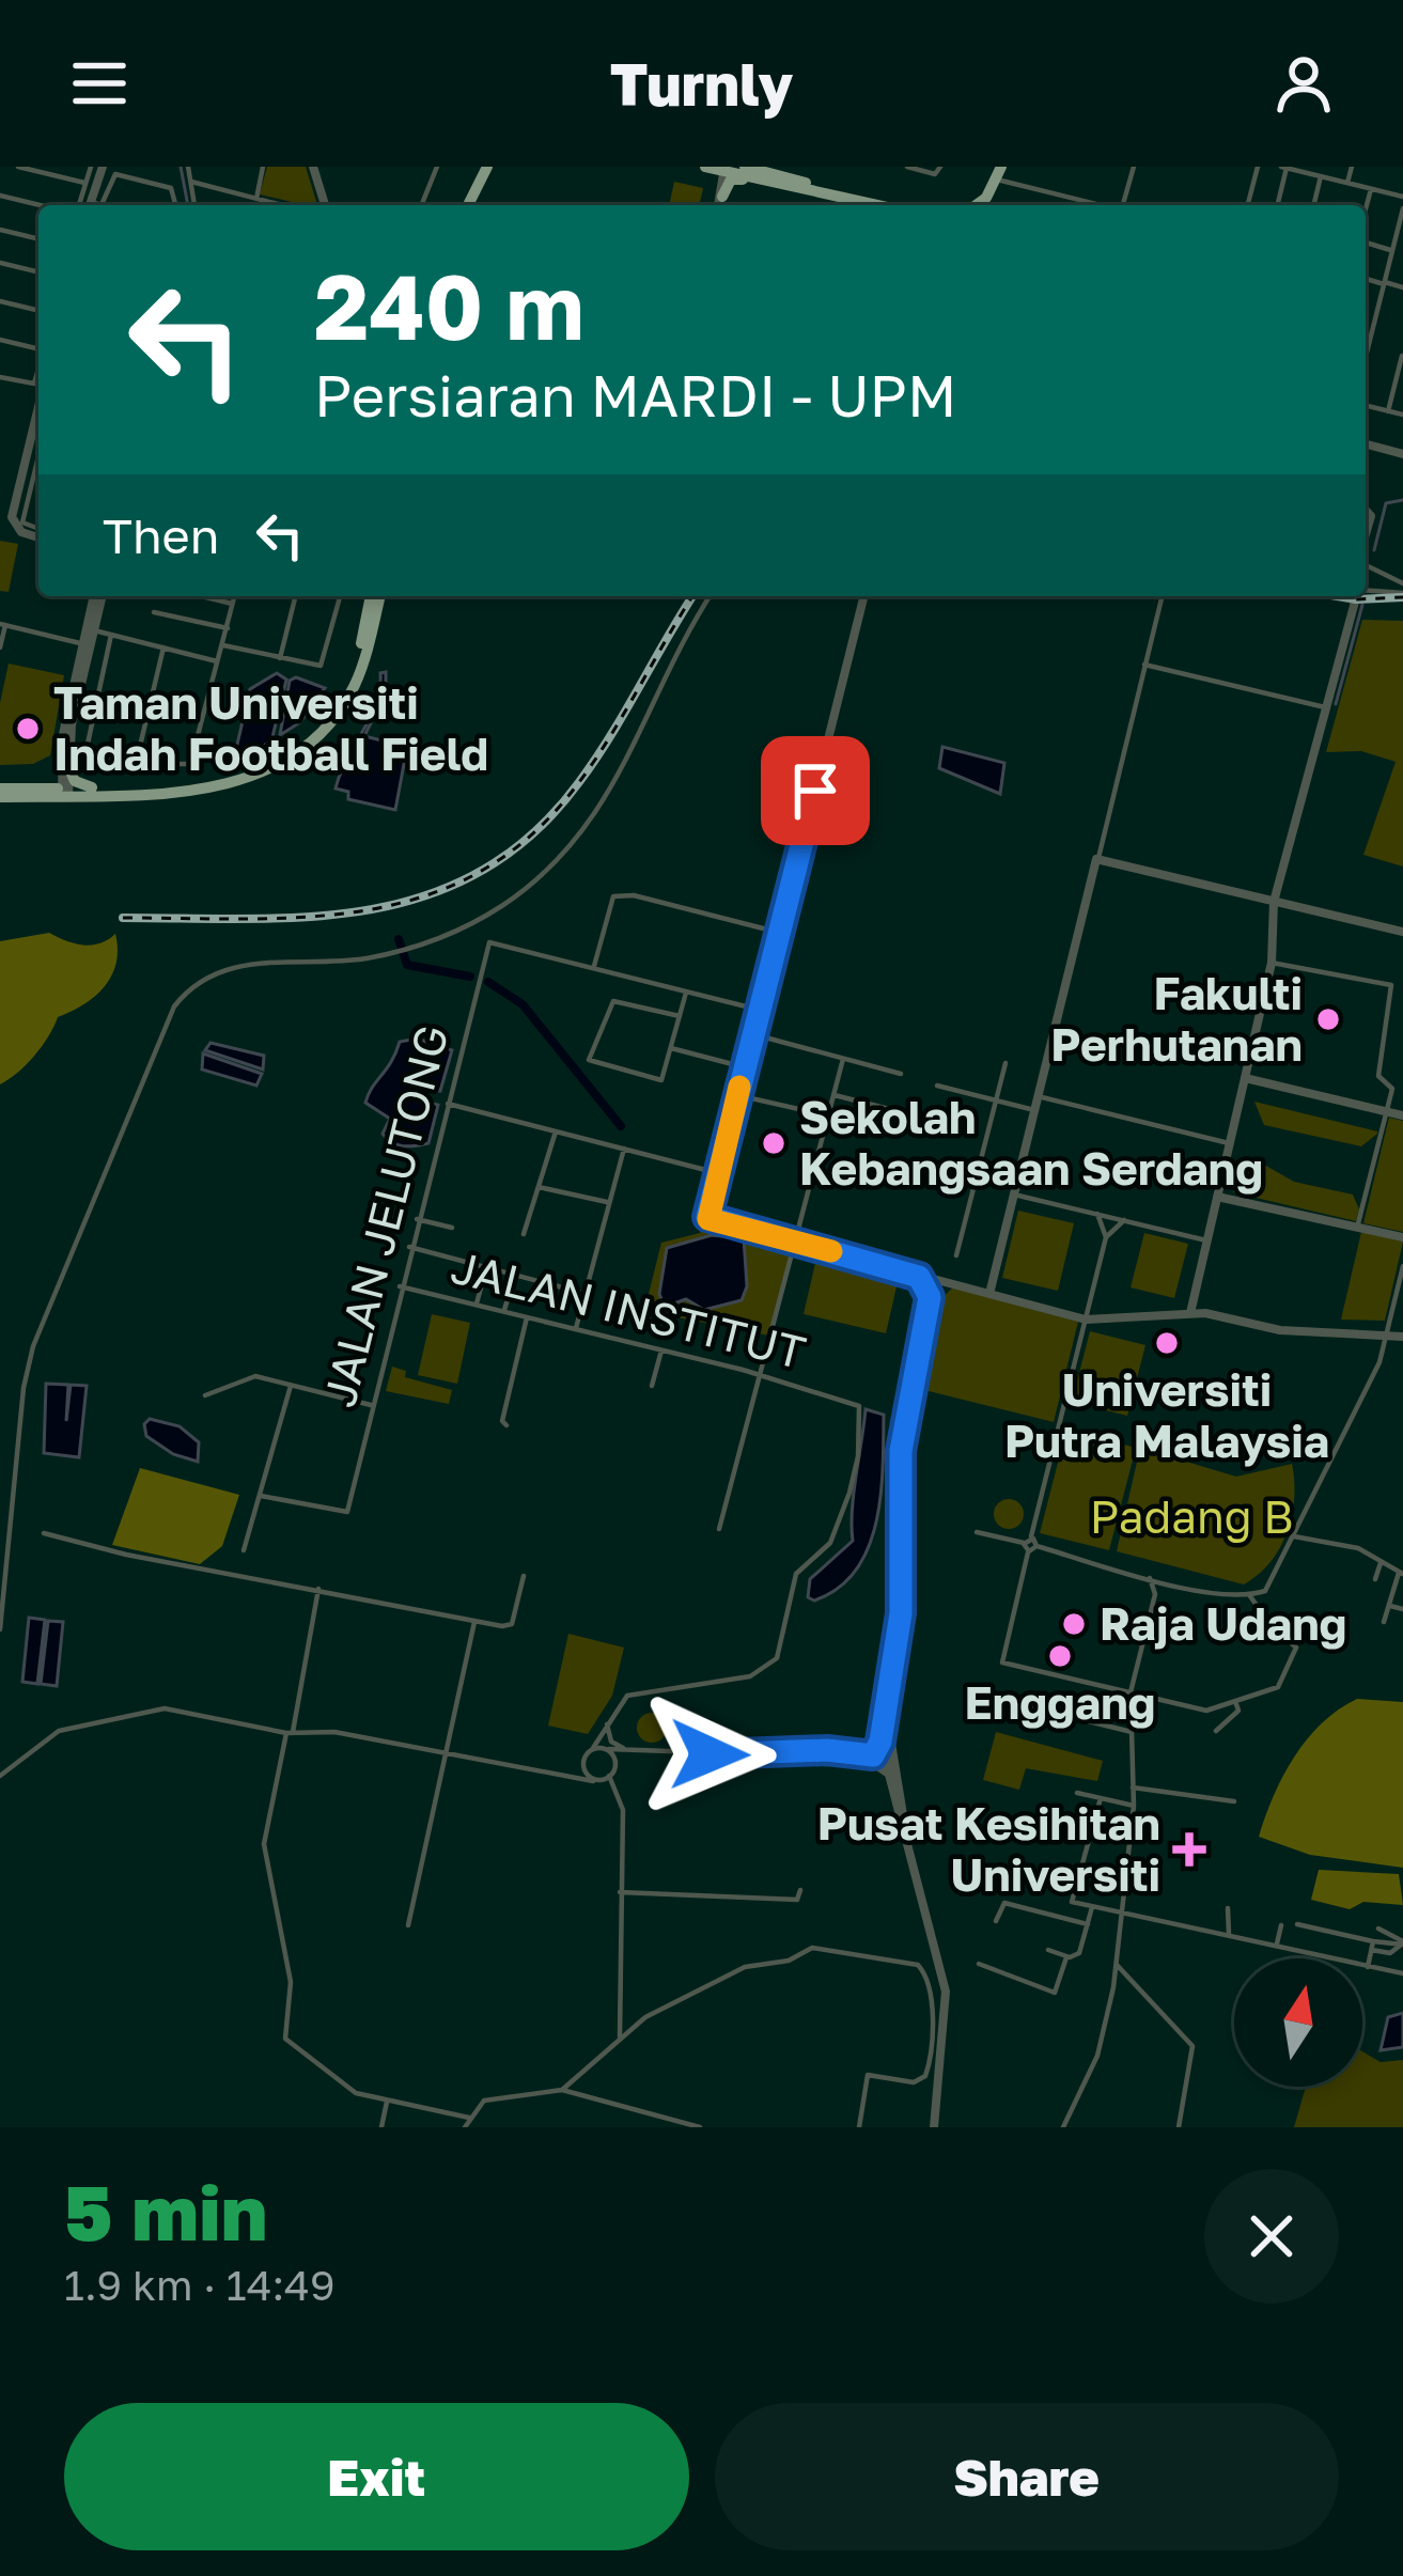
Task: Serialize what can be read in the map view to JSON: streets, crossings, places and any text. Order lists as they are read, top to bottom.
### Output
{
  "streets": {
    "street": ["JALAN JELUTONG", "JALAN INSTITUT"]
  },
  "crossings": [
    ["JALAN JELUTONG", "JALAN INSTITUT"]
  ],
  "parks": ["Padang B"],
  "places": {
    "other": [
      "Taman Universiti Indah Football Field",
      "Fakulti Perhutanan",
      "Sekolah Kebangsaan Serdang",
      "Universiti Putra Malaysia",
      "Raja Udang",
      "Enggang"
    ],
    "health": ["Pusat Kesihitan Universiti"]
  },
  "north": "top",
  "page": {
    "header": "Turnly",
    "turn": ["240 m", "Persiaran MARDI - UPM"],
    "then": "Then",
    "heading": ["5 min", "1.9 km · 14:49"],
    "buttons": ["Exit", "Share"]
  }
}
